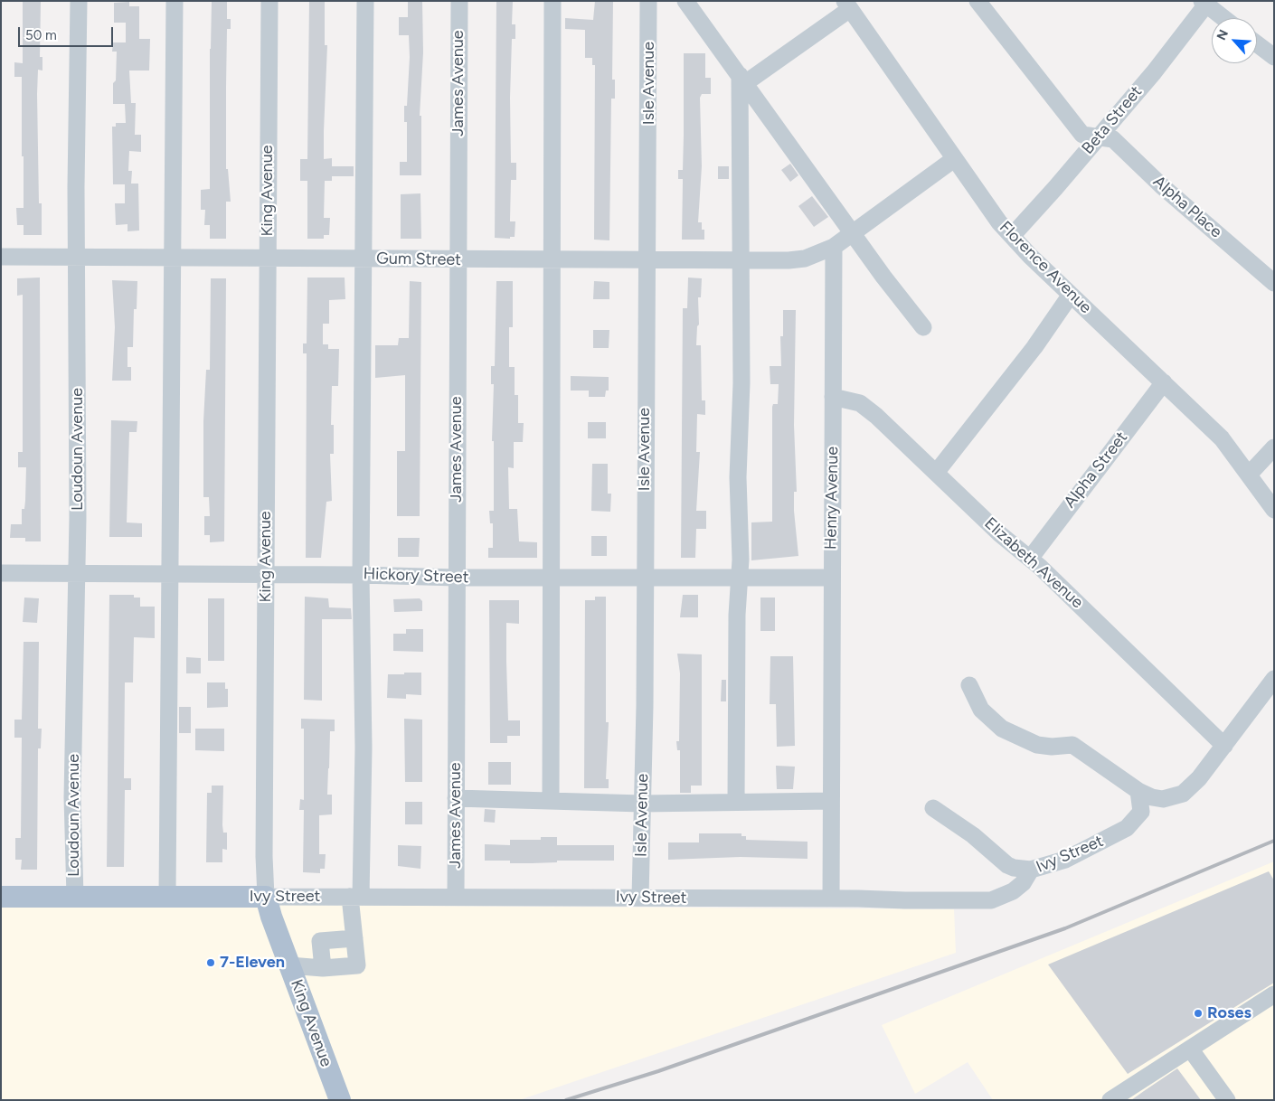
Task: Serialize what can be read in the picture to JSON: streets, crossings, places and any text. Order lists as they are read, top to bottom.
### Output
{
  "streets": {
    "main road": ["King Avenue", "Ivy Street"],
    "street": [
      "James Avenue",
      "Isle Avenue",
      "Beta Street",
      "Alpha Place",
      "Gum Street",
      "Florence Avenue",
      "Loudoun Avenue",
      "Alpha Street",
      "Henry Avenue",
      "Elizabeth Avenue",
      "Hickory Street"
    ]
  },
  "crossings": [
    ["James Avenue", "Gum Street"],
    ["James Avenue", "Hickory Street"],
    ["James Avenue", "Ivy Street"],
    ["Isle Avenue", "Gum Street"],
    ["Isle Avenue", "Hickory Street"],
    ["Isle Avenue", "Ivy Street"],
    ["Beta Street", "Alpha Place"],
    ["Beta Street", "Florence Avenue"],
    ["King Avenue", "Gum Street"],
    ["King Avenue", "Hickory Street"],
    ["King Avenue", "Ivy Street"],
    ["Gum Street", "Loudoun Avenue"],
    ["Gum Street", "Henry Avenue"],
    ["Florence Avenue", "Alpha Street"],
    ["Loudoun Avenue", "Hickory Street"],
    ["Loudoun Avenue", "Ivy Street"],
    ["Alpha Street", "Elizabeth Avenue"],
    ["Henry Avenue", "Elizabeth Avenue"],
    ["Henry Avenue", "Hickory Street"],
    ["Henry Avenue", "Ivy Street"]
  ],
  "places": ["7-Eleven", "Roses"],
  "scale_bar": "50 m",
  "north": "top left"
}
